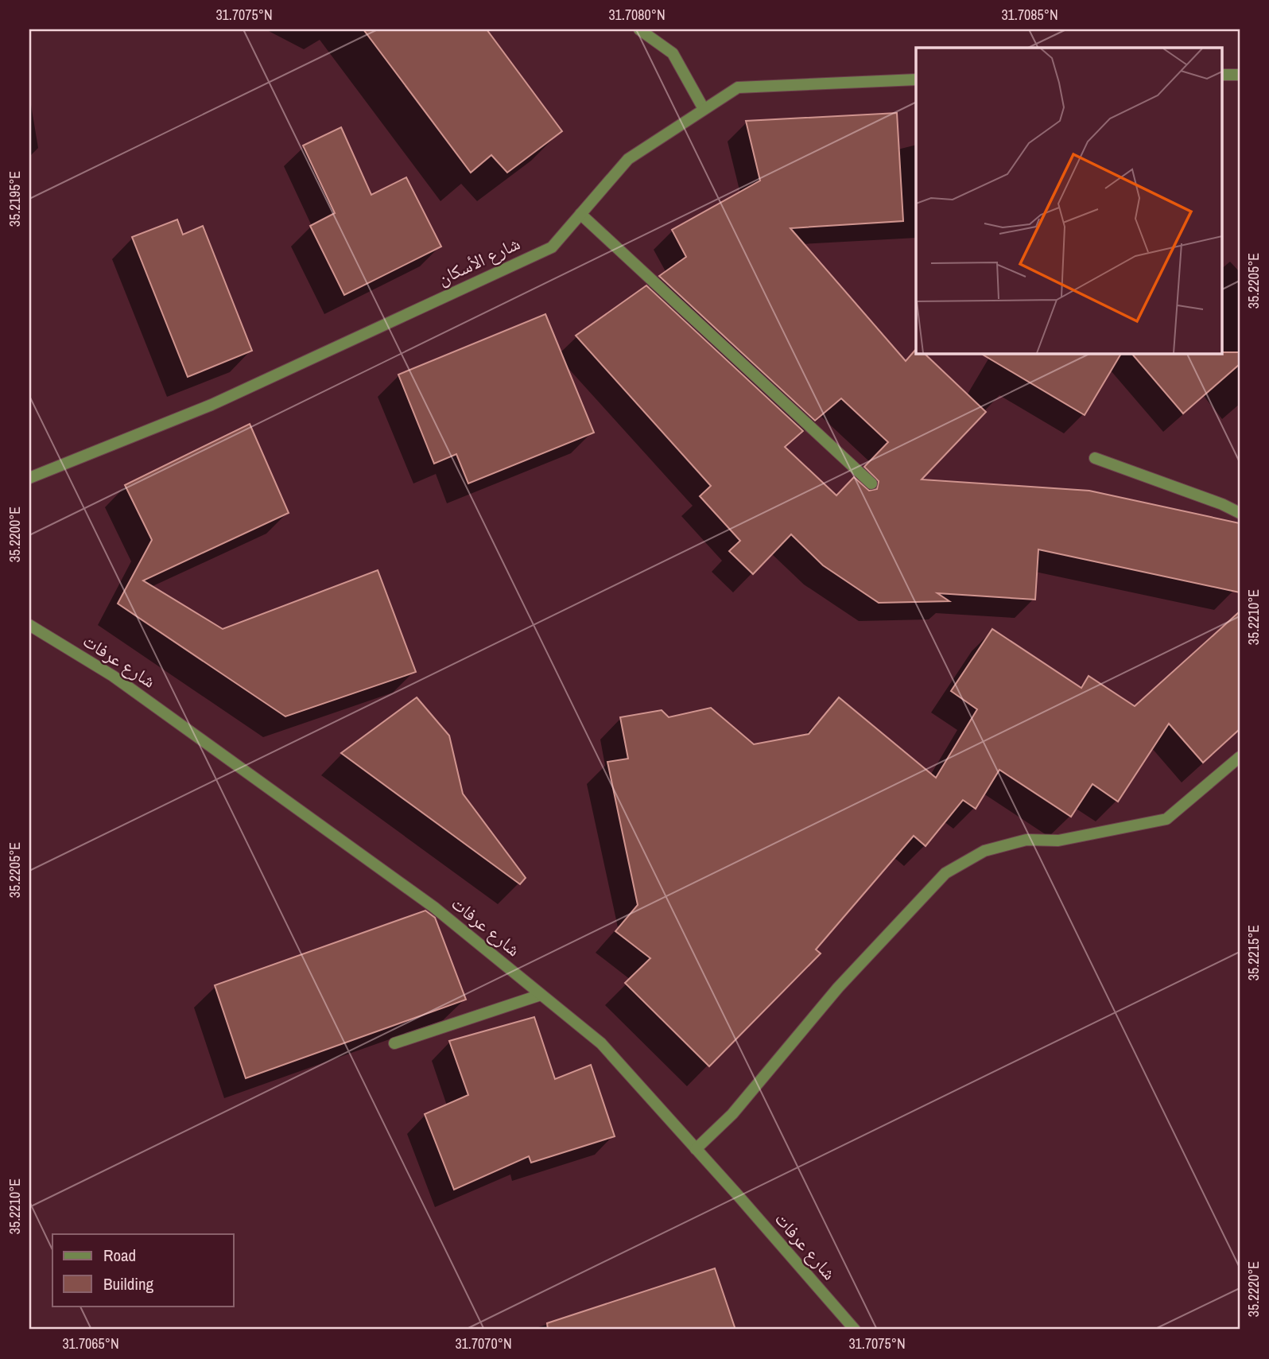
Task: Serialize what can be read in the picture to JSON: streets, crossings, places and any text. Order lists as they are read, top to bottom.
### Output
{
  "streets": {
    "street": ["شارع الأسكان", "شارع عرفات"]
  },
  "legend": ["Road", "Building"],
  "coordinates": [
    "31.7075°N",
    "31.7080°N",
    "31.7085°N",
    "35.2195°E",
    "35.2205°E",
    "35.2200°E",
    "35.2210°E",
    "35.2215°E",
    "35.2220°E",
    "31.7065°N",
    "31.7070°N"
  ]
}
